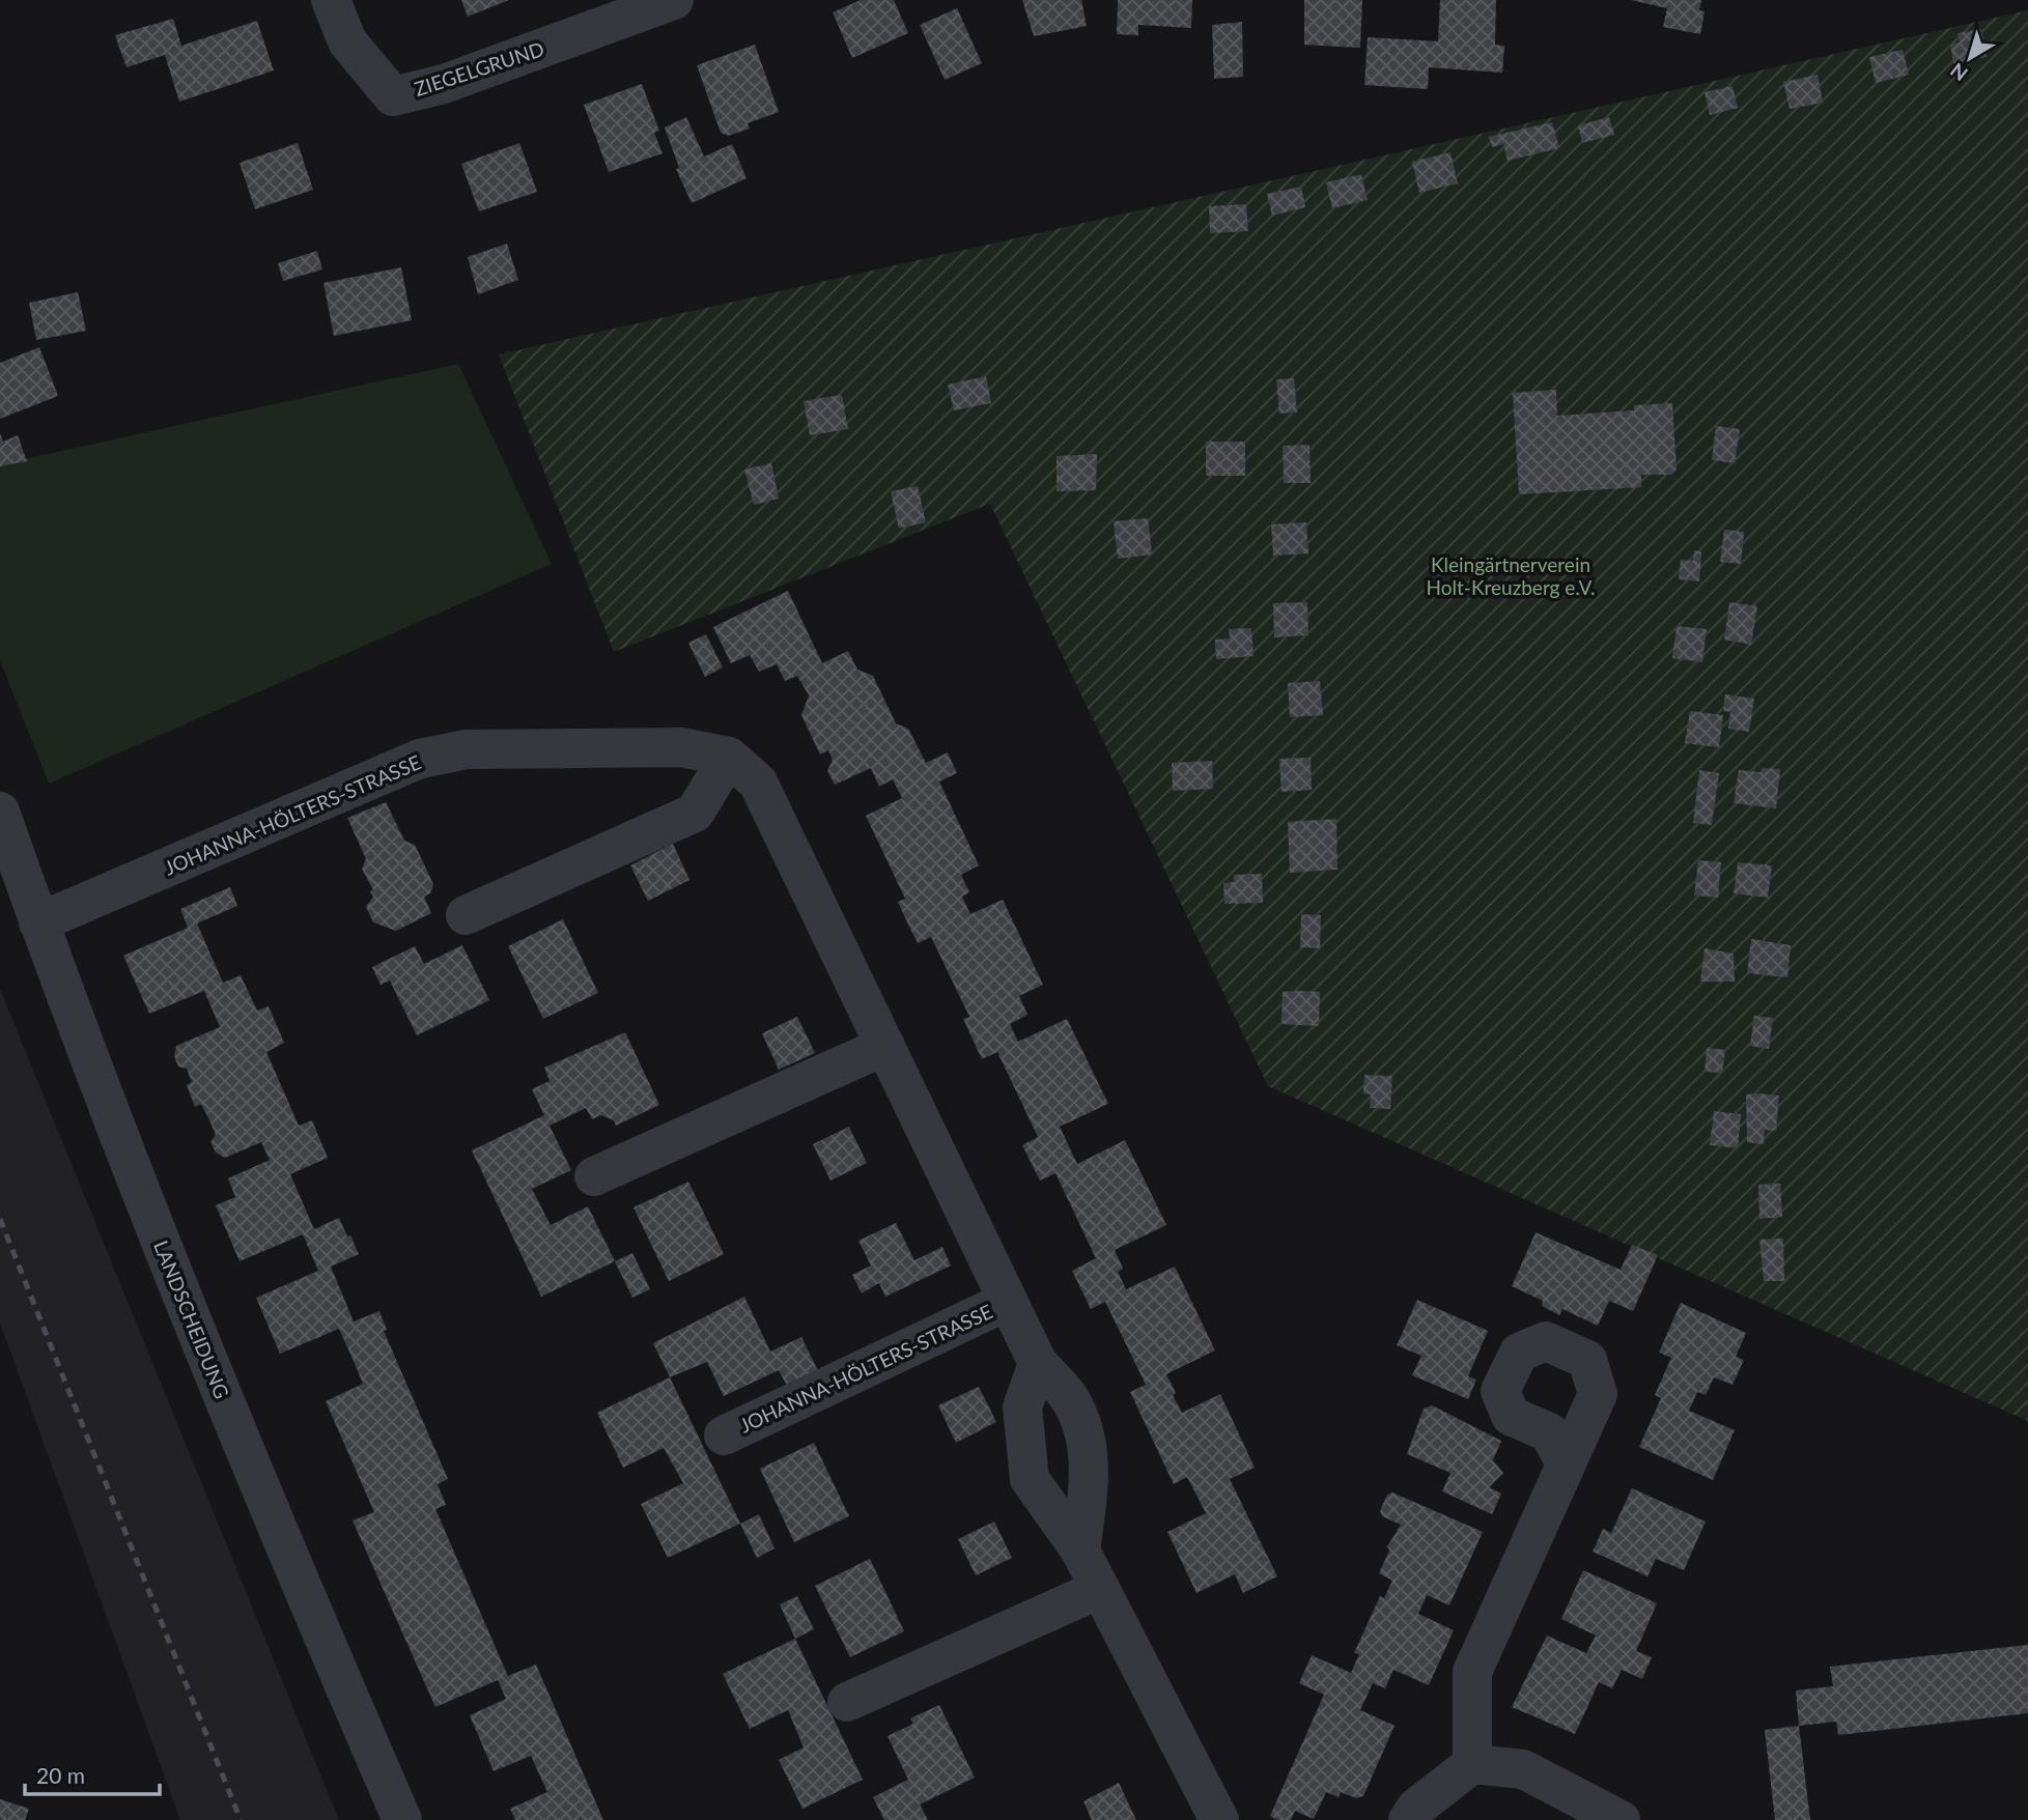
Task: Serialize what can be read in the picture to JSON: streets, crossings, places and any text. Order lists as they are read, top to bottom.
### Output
{
  "streets": {
    "street": ["ZIEGELGRUND", "JOHANNA-HÖLTERS-STRASSE", "LANDSCHEIDUNG"]
  },
  "crossings": [
    ["JOHANNA-HÖLTERS-STRASSE", "LANDSCHEIDUNG"]
  ],
  "parks": ["Kleingärtnerverein Holt-Kreuzberg e.V."],
  "scale_bar": "20 m",
  "north": "bottom left"
}
